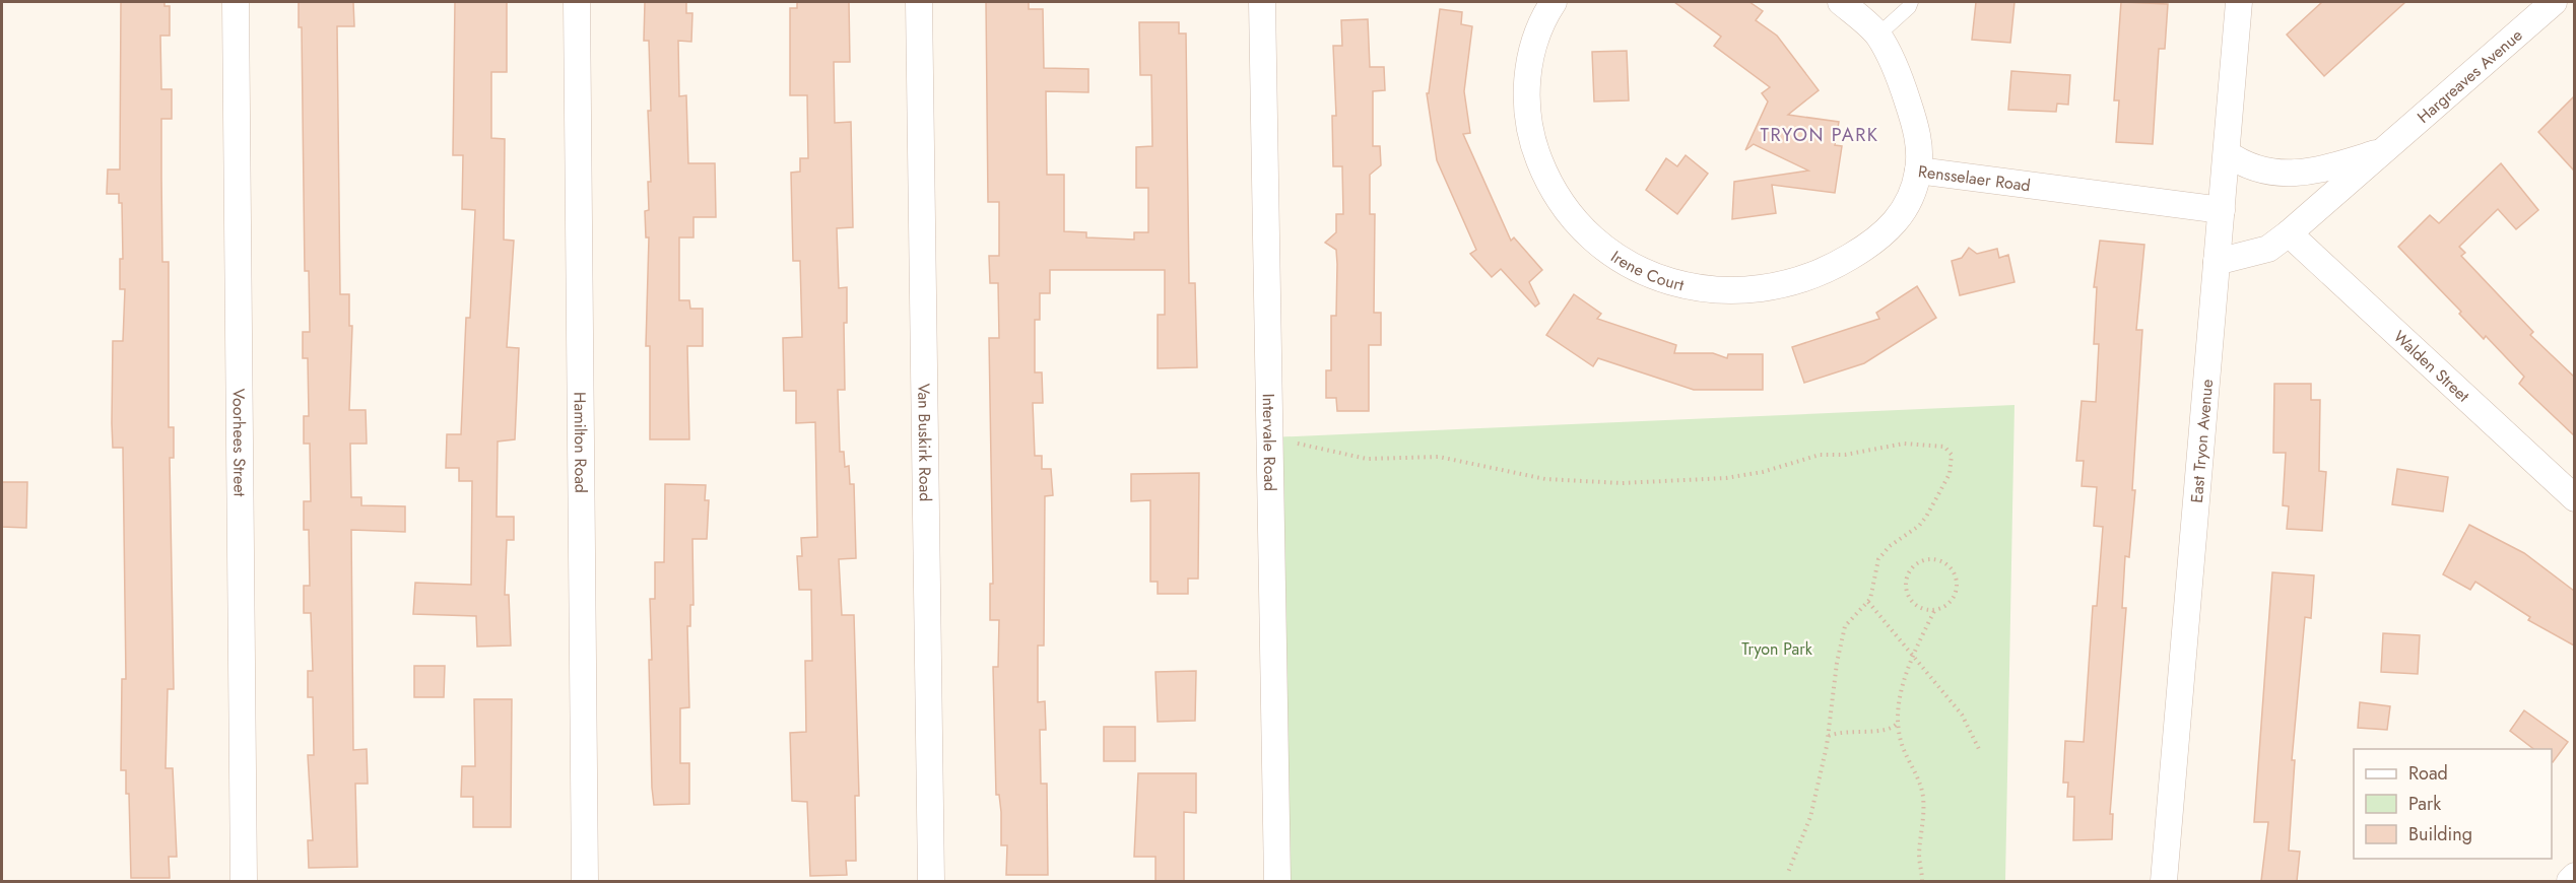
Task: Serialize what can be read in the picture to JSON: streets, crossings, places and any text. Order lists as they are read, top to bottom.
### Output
{
  "streets": {
    "street": [
      "Hargreaves Avenue",
      "Rensselaer Road",
      "Irene Court",
      "Walden Street",
      "Voorhees Street",
      "Hamilton Road",
      "Van Buskirk Road",
      "Intervale Road",
      "East Tryon Avenue"
    ]
  },
  "crossings": [
    ["Hargreaves Avenue", "Walden Street"],
    ["Hargreaves Avenue", "East Tryon Avenue"],
    ["Rensselaer Road", "Irene Court"],
    ["Rensselaer Road", "East Tryon Avenue"]
  ],
  "districts": ["TRYON PARK"],
  "parks": ["Tryon Park"],
  "legend": ["Road", "Park", "Building"]
}
